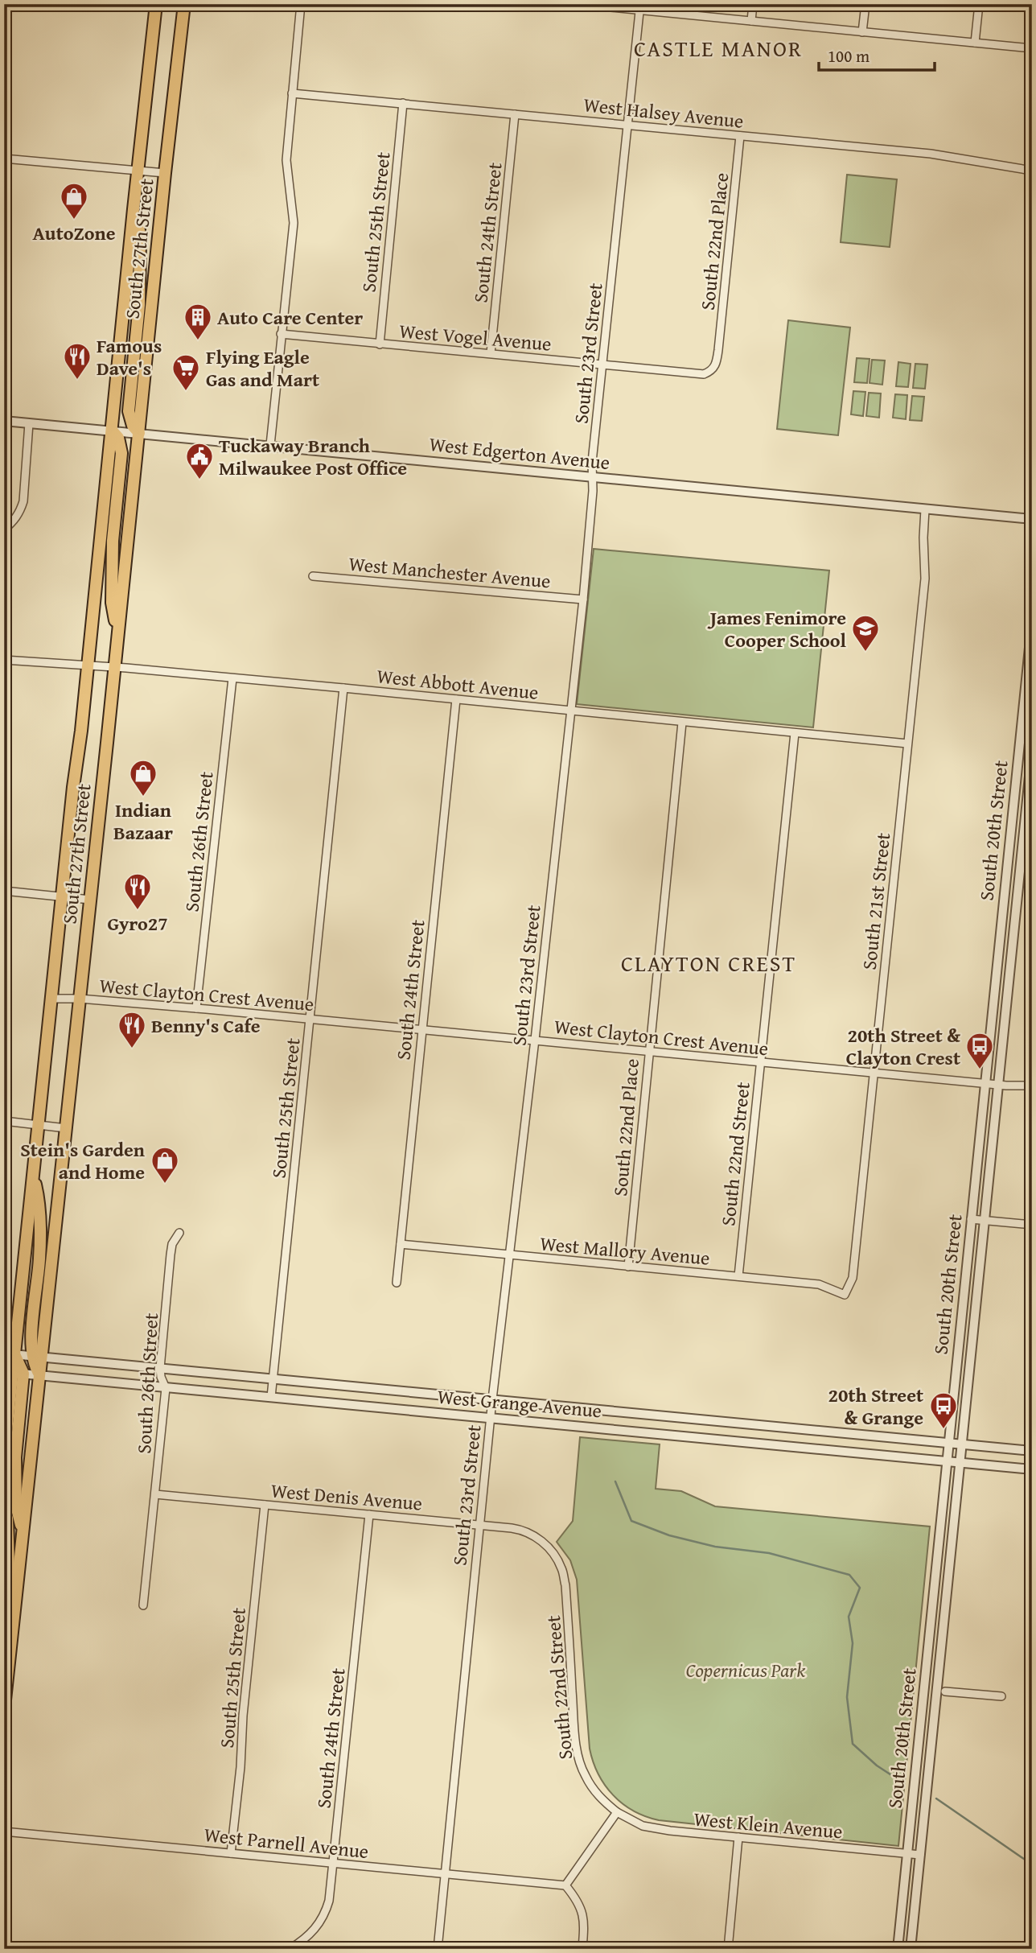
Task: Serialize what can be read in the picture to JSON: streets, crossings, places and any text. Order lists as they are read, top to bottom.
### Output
{
  "streets": {
    "main road": ["South 27th Street"],
    "street": [
      "West Halsey Avenue",
      "South 25th Street",
      "South 24th Street",
      "South 22nd Place",
      "West Vogel Avenue",
      "South 23rd Street",
      "West Edgerton Avenue",
      "West Manchester Avenue",
      "West Abbott Avenue",
      "South 20th Street",
      "South 26th Street",
      "South 21st Street",
      "West Clayton Crest Avenue",
      "South 22nd Street",
      "West Mallory Avenue",
      "West Grange Avenue",
      "West Denis Avenue",
      "West Klein Avenue",
      "West Parnell Avenue"
    ]
  },
  "crossings": [
    ["West Halsey Avenue", "South 25th Street"],
    ["West Halsey Avenue", "South 24th Street"],
    ["West Halsey Avenue", "South 22nd Place"],
    ["West Halsey Avenue", "South 23rd Street"],
    ["South 25th Street", "West Vogel Avenue"],
    ["South 25th Street", "West Abbott Avenue"],
    ["South 25th Street", "West Clayton Crest Avenue"],
    ["South 25th Street", "West Grange Avenue"],
    ["South 25th Street", "West Denis Avenue"],
    ["South 25th Street", "West Parnell Avenue"],
    ["South 24th Street", "West Vogel Avenue"],
    ["South 24th Street", "West Abbott Avenue"],
    ["South 24th Street", "West Clayton Crest Avenue"],
    ["South 24th Street", "West Mallory Avenue"],
    ["South 24th Street", "West Denis Avenue"],
    ["South 24th Street", "West Parnell Avenue"],
    ["South 22nd Place", "West Vogel Avenue"],
    ["South 22nd Place", "West Abbott Avenue"],
    ["South 22nd Place", "West Clayton Crest Avenue"],
    ["South 22nd Place", "West Mallory Avenue"],
    ["South 27th Street", "West Edgerton Avenue"],
    ["South 27th Street", "West Abbott Avenue"],
    ["South 27th Street", "West Clayton Crest Avenue"],
    ["South 27th Street", "West Grange Avenue"],
    ["West Vogel Avenue", "South 23rd Street"],
    ["South 23rd Street", "West Edgerton Avenue"],
    ["South 23rd Street", "West Manchester Avenue"],
    ["South 23rd Street", "West Abbott Avenue"],
    ["South 23rd Street", "West Clayton Crest Avenue"],
    ["South 23rd Street", "West Mallory Avenue"],
    ["South 23rd Street", "West Grange Avenue"],
    ["South 23rd Street", "West Denis Avenue"],
    ["South 23rd Street", "West Parnell Avenue"],
    ["West Edgerton Avenue", "South 21st Street"],
    ["West Abbott Avenue", "South 26th Street"],
    ["West Abbott Avenue", "South 21st Street"],
    ["West Abbott Avenue", "South 22nd Street"],
    ["South 20th Street", "West Clayton Crest Avenue"],
    ["South 20th Street", "West Grange Avenue"],
    ["South 20th Street", "West Klein Avenue"],
    ["South 26th Street", "West Clayton Crest Avenue"],
    ["South 26th Street", "West Grange Avenue"],
    ["South 26th Street", "West Denis Avenue"],
    ["South 21st Street", "West Clayton Crest Avenue"],
    ["South 21st Street", "West Mallory Avenue"],
    ["West Clayton Crest Avenue", "South 22nd Street"],
    ["South 22nd Street", "West Mallory Avenue"],
    ["South 22nd Street", "West Denis Avenue"],
    ["South 22nd Street", "West Klein Avenue"]
  ],
  "districts": ["CASTLE MANOR", "CLAYTON CREST"],
  "parks": ["Copernicus Park"],
  "places": {
    "shop": ["AutoZone", "Indian Bazaar", "Stein's Garden and Home"],
    "building": ["Auto Care Center"],
    "restaurant": ["Famous Dave's", "Gyro27", "Benny's Cafe"],
    "supermarket": ["Flying Eagle Gas and Mart"],
    "public building": ["Tuckaway Branch Milwaukee Post Office"],
    "school or university": ["James Fenimore Cooper School"],
    "bus stop": ["20th Street & Clayton Crest", "20th Street & Grange"]
  },
  "scale_bar": "100 m"
}
